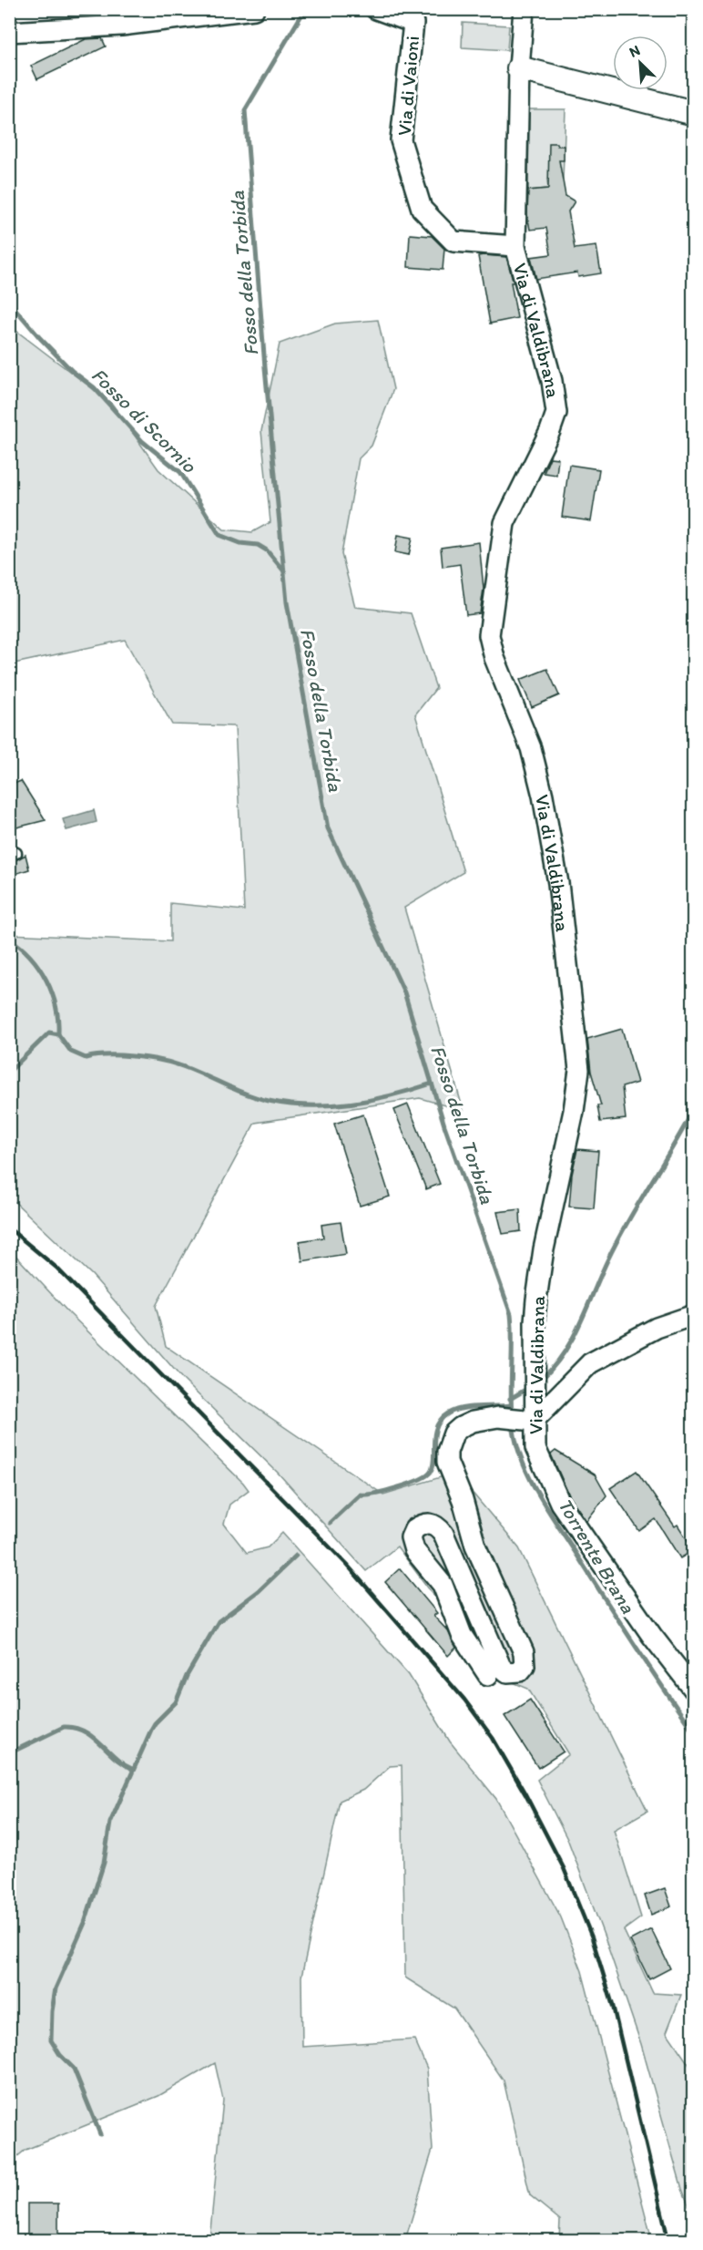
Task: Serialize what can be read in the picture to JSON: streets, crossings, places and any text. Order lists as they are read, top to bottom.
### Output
{
  "streets": {
    "street": ["Via di Vaioni", "Via di Valdibrana"]
  },
  "crossings": [
    ["Via di Vaioni", "Via di Valdibrana"]
  ],
  "water": ["Fosso della Torbida", "Fosso di Scornio", "Torrente Brana"],
  "north": "top left"
}
